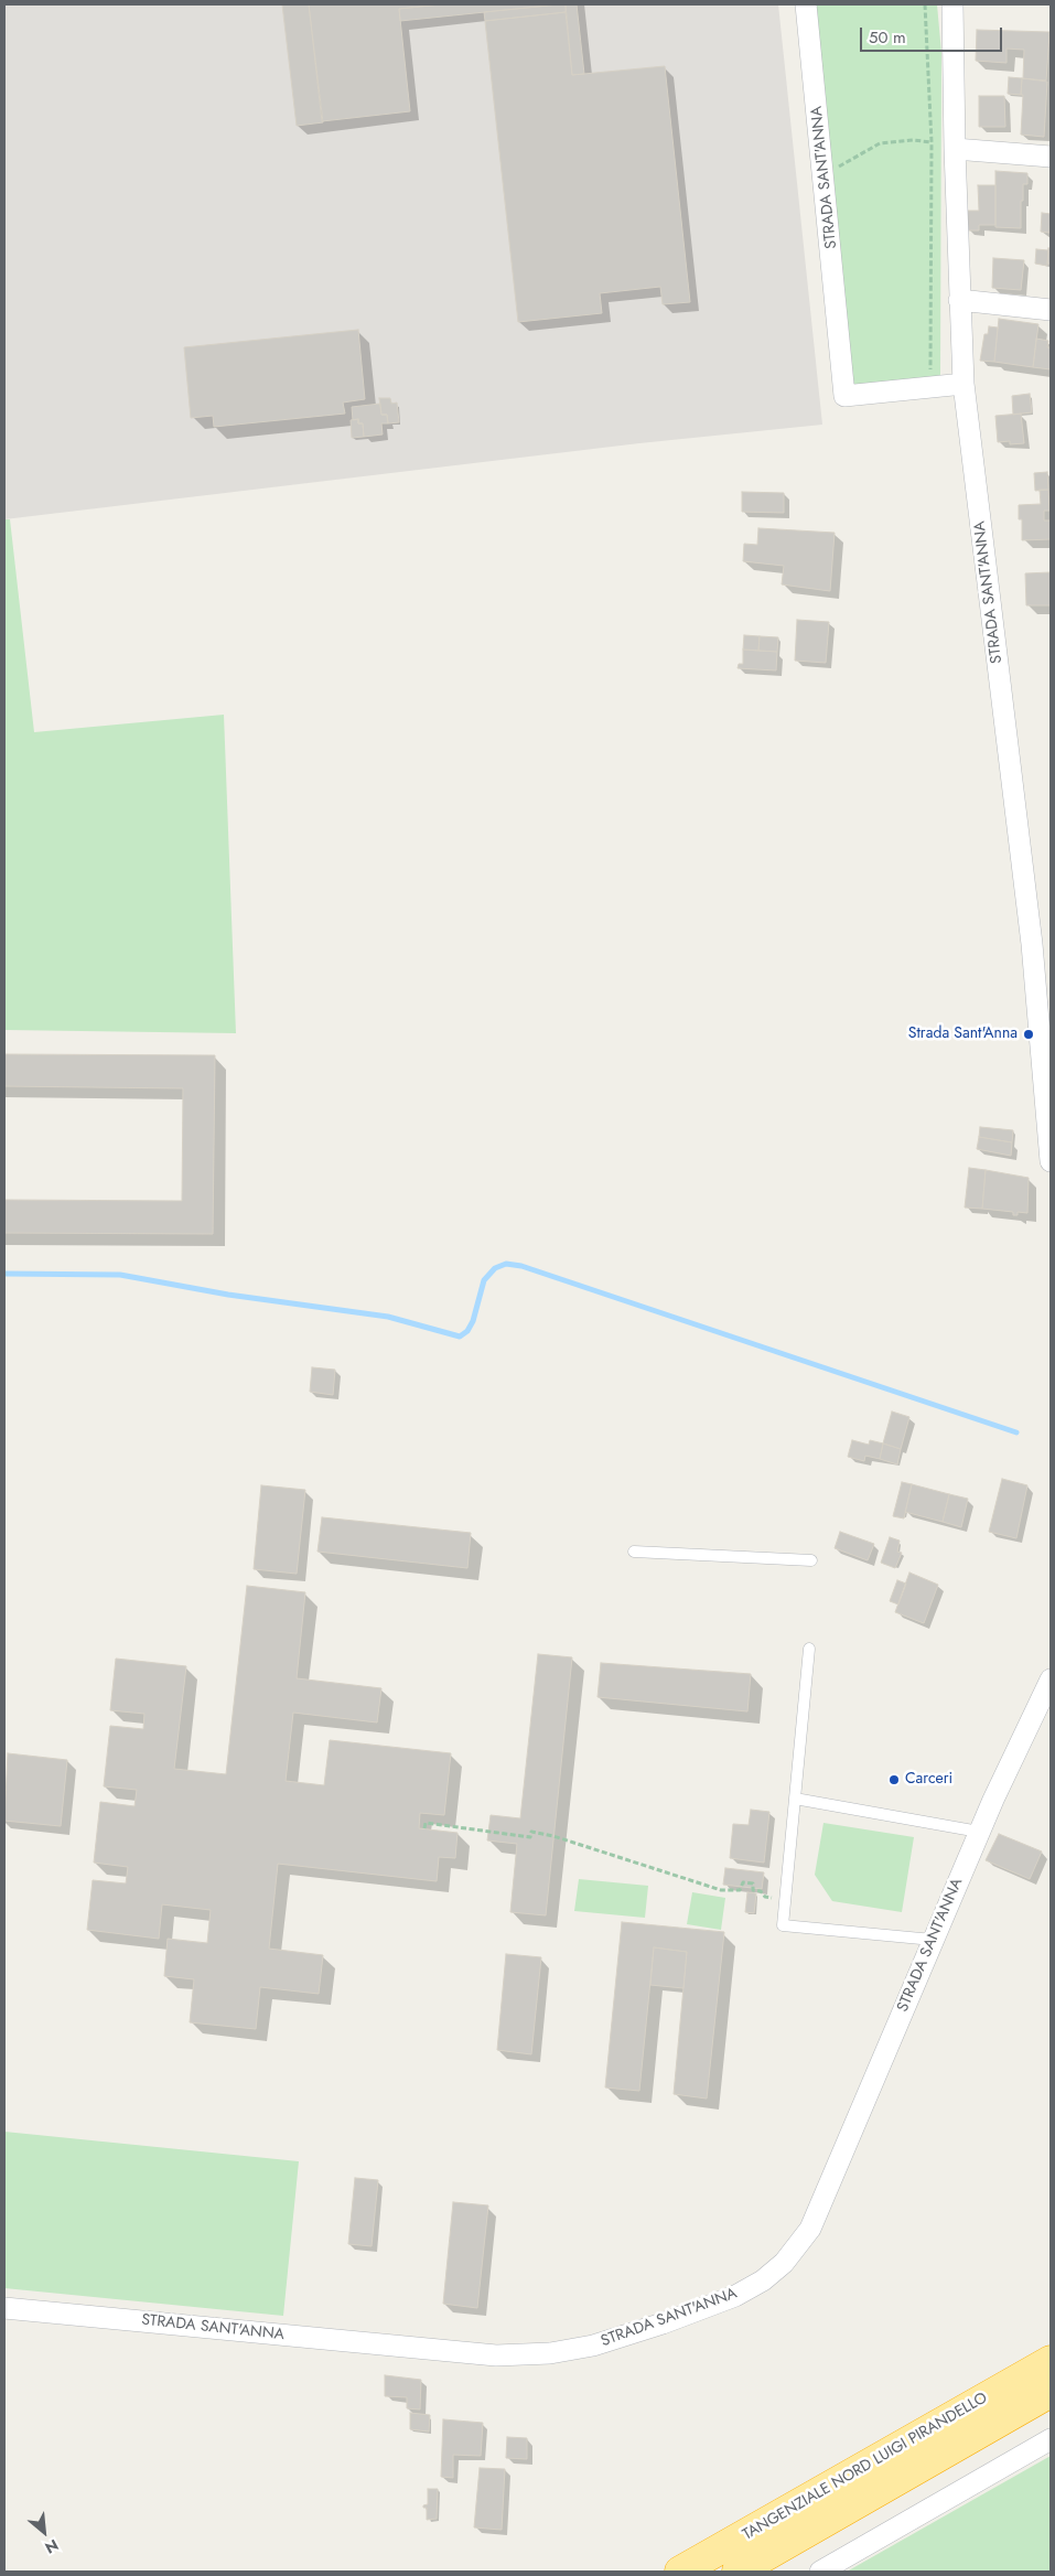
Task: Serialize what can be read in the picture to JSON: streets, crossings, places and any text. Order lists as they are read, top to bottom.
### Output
{
  "streets": {
    "highway": ["TANGENZIALE NORD LUIGI PIRANDELLO"],
    "street": ["STRADA SANT'ANNA"]
  },
  "places": ["Strada Sant'Anna", "Carceri"],
  "scale_bar": "50 m",
  "north": "bottom right"
}
